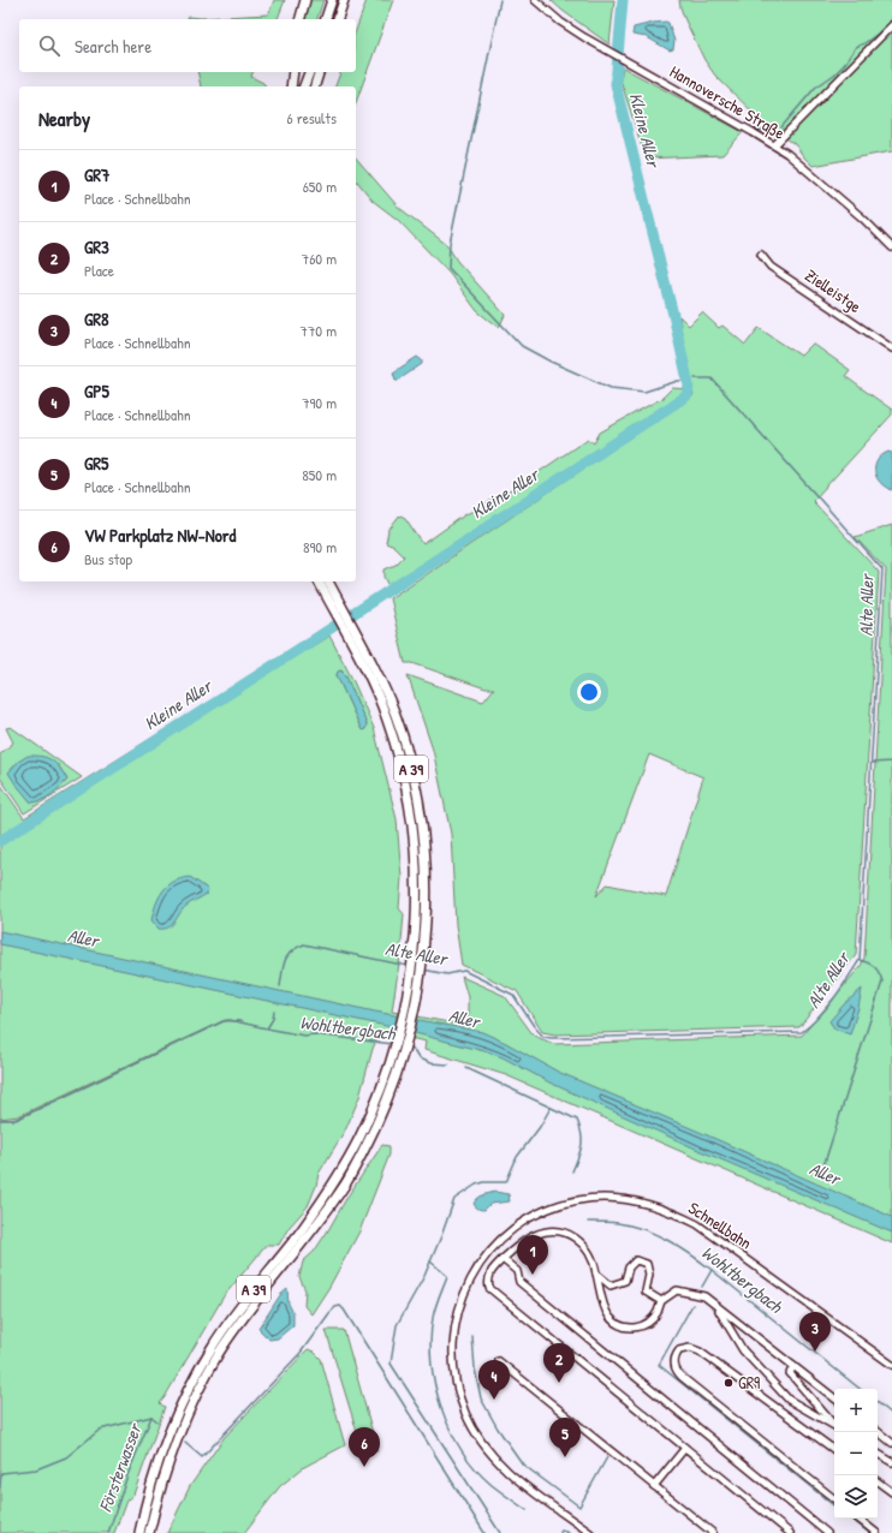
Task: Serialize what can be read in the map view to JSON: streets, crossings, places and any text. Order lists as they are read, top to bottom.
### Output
{
  "streets": {
    "highway": ["A 39"],
    "street": ["Hannoversche Straße", "Zielleistge", "Schnellbahn"]
  },
  "water": [
    "Kleine Aller",
    "Alte Aller",
    "Aller",
    "Wohltbergbach",
    "Försterwasser"
  ],
  "places": ["GR9"],
  "page": {
    "search": "Search here",
    "heading": ["Nearby", "6 results"],
    "list": [
      {
        "mark": "1",
        "name": "GR7",
        "note": "Place · Schnellbahn",
        "value": "650 m"
      },
      {
        "mark": "2",
        "name": "GR3",
        "note": "Place",
        "value": "760 m"
      },
      {
        "mark": "3",
        "name": "GR8",
        "note": "Place · Schnellbahn",
        "value": "770 m"
      },
      {
        "mark": "4",
        "name": "GP5",
        "note": "Place · Schnellbahn",
        "value": "790 m"
      },
      {
        "mark": "5",
        "name": "GR5",
        "note": "Place · Schnellbahn",
        "value": "850 m"
      },
      {
        "mark": "6",
        "name": "VW Parkplatz NW-Nord",
        "note": "Bus stop",
        "value": "890 m"
      }
    ],
    "pins": [
      "1",
      "3",
      "2",
      "4",
      "5",
      "6"
    ],
    "map_buttons": ["+", "−"]
  }
}
